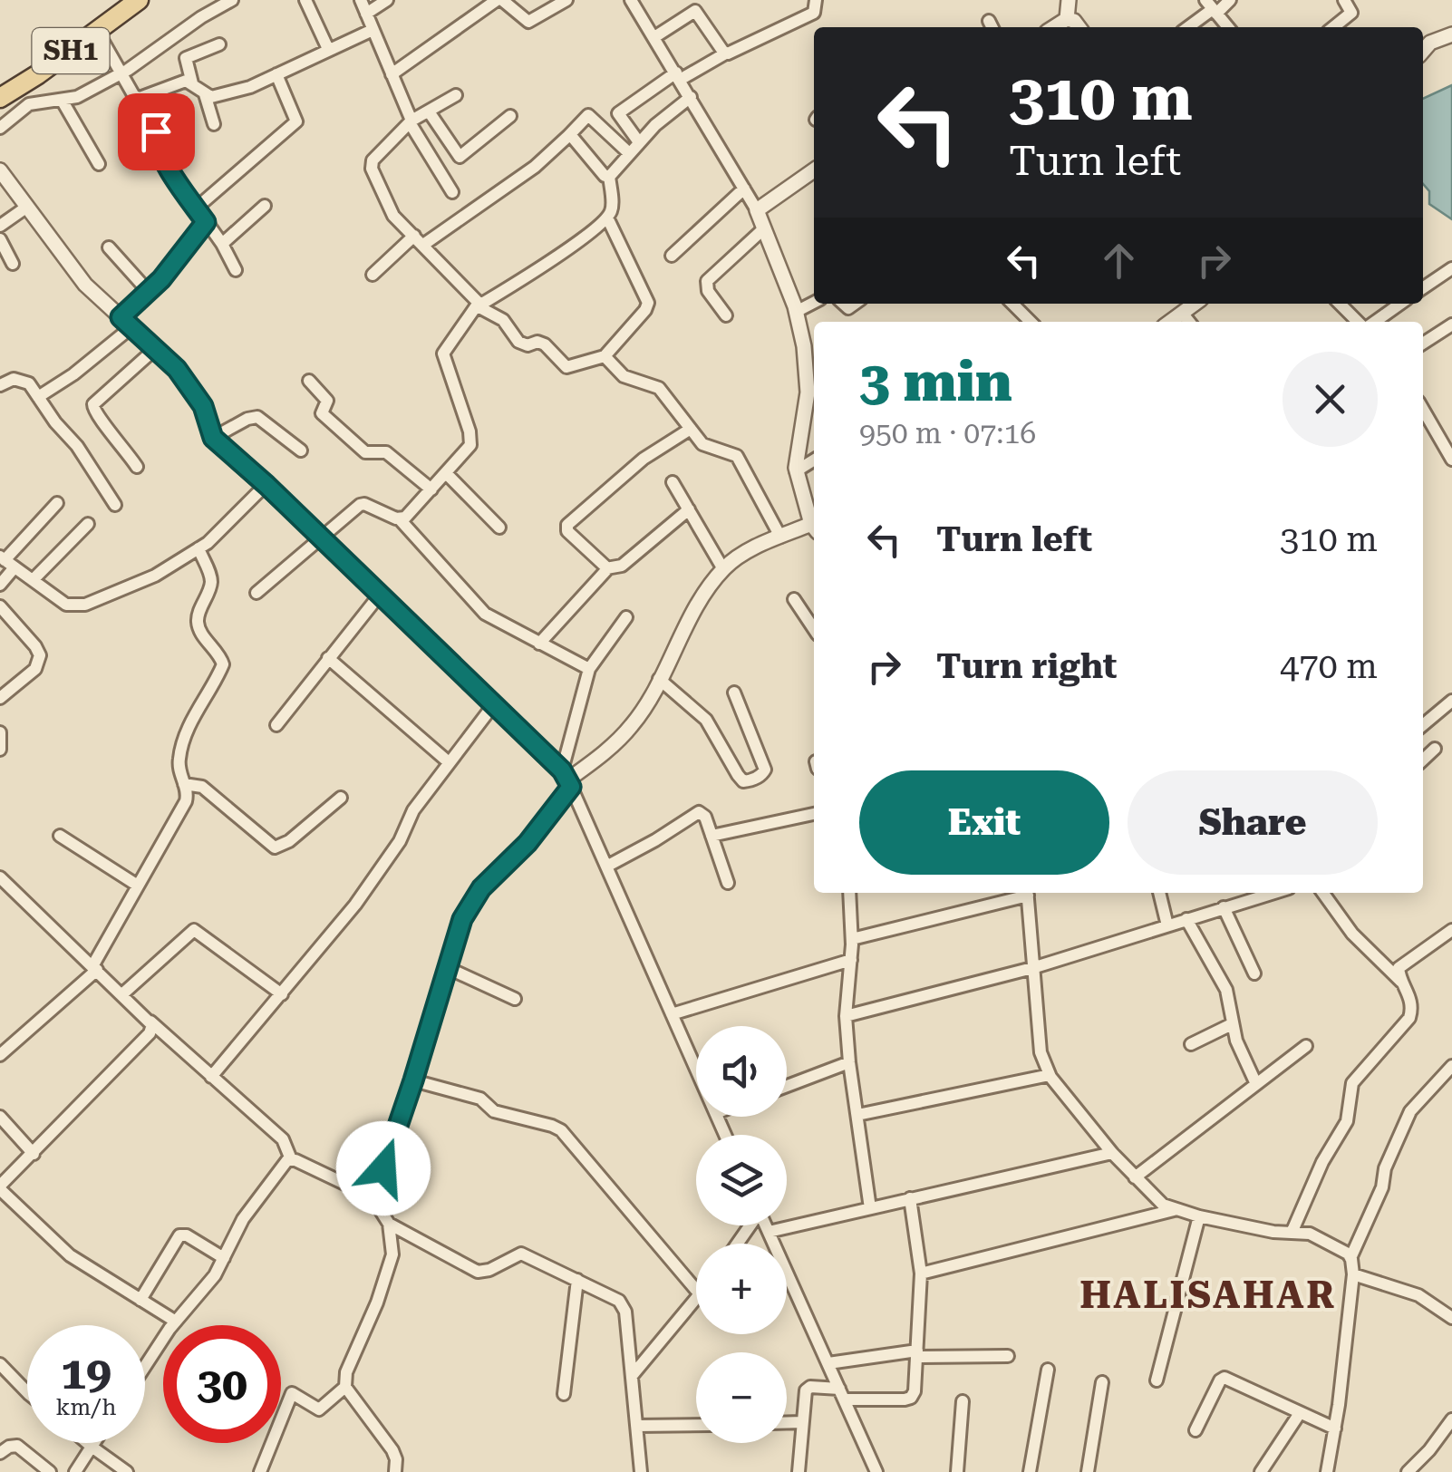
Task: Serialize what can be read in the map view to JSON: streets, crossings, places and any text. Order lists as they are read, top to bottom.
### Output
{
  "streets": {
    "main road": ["SH1"]
  },
  "districts": ["HALISAHAR"],
  "page": {
    "turn": ["310 m", "Turn left"],
    "heading": ["3 min", "950 m · 07:16"],
    "list": [
      {
        "name": "Turn left",
        "value": "310 m"
      },
      {
        "name": "Turn right",
        "value": "470 m"
      }
    ],
    "buttons": ["Exit", "Share"],
    "map_buttons": ["+", "−"],
    "speed": "19 km/h",
    "limit": "30"
  }
}
